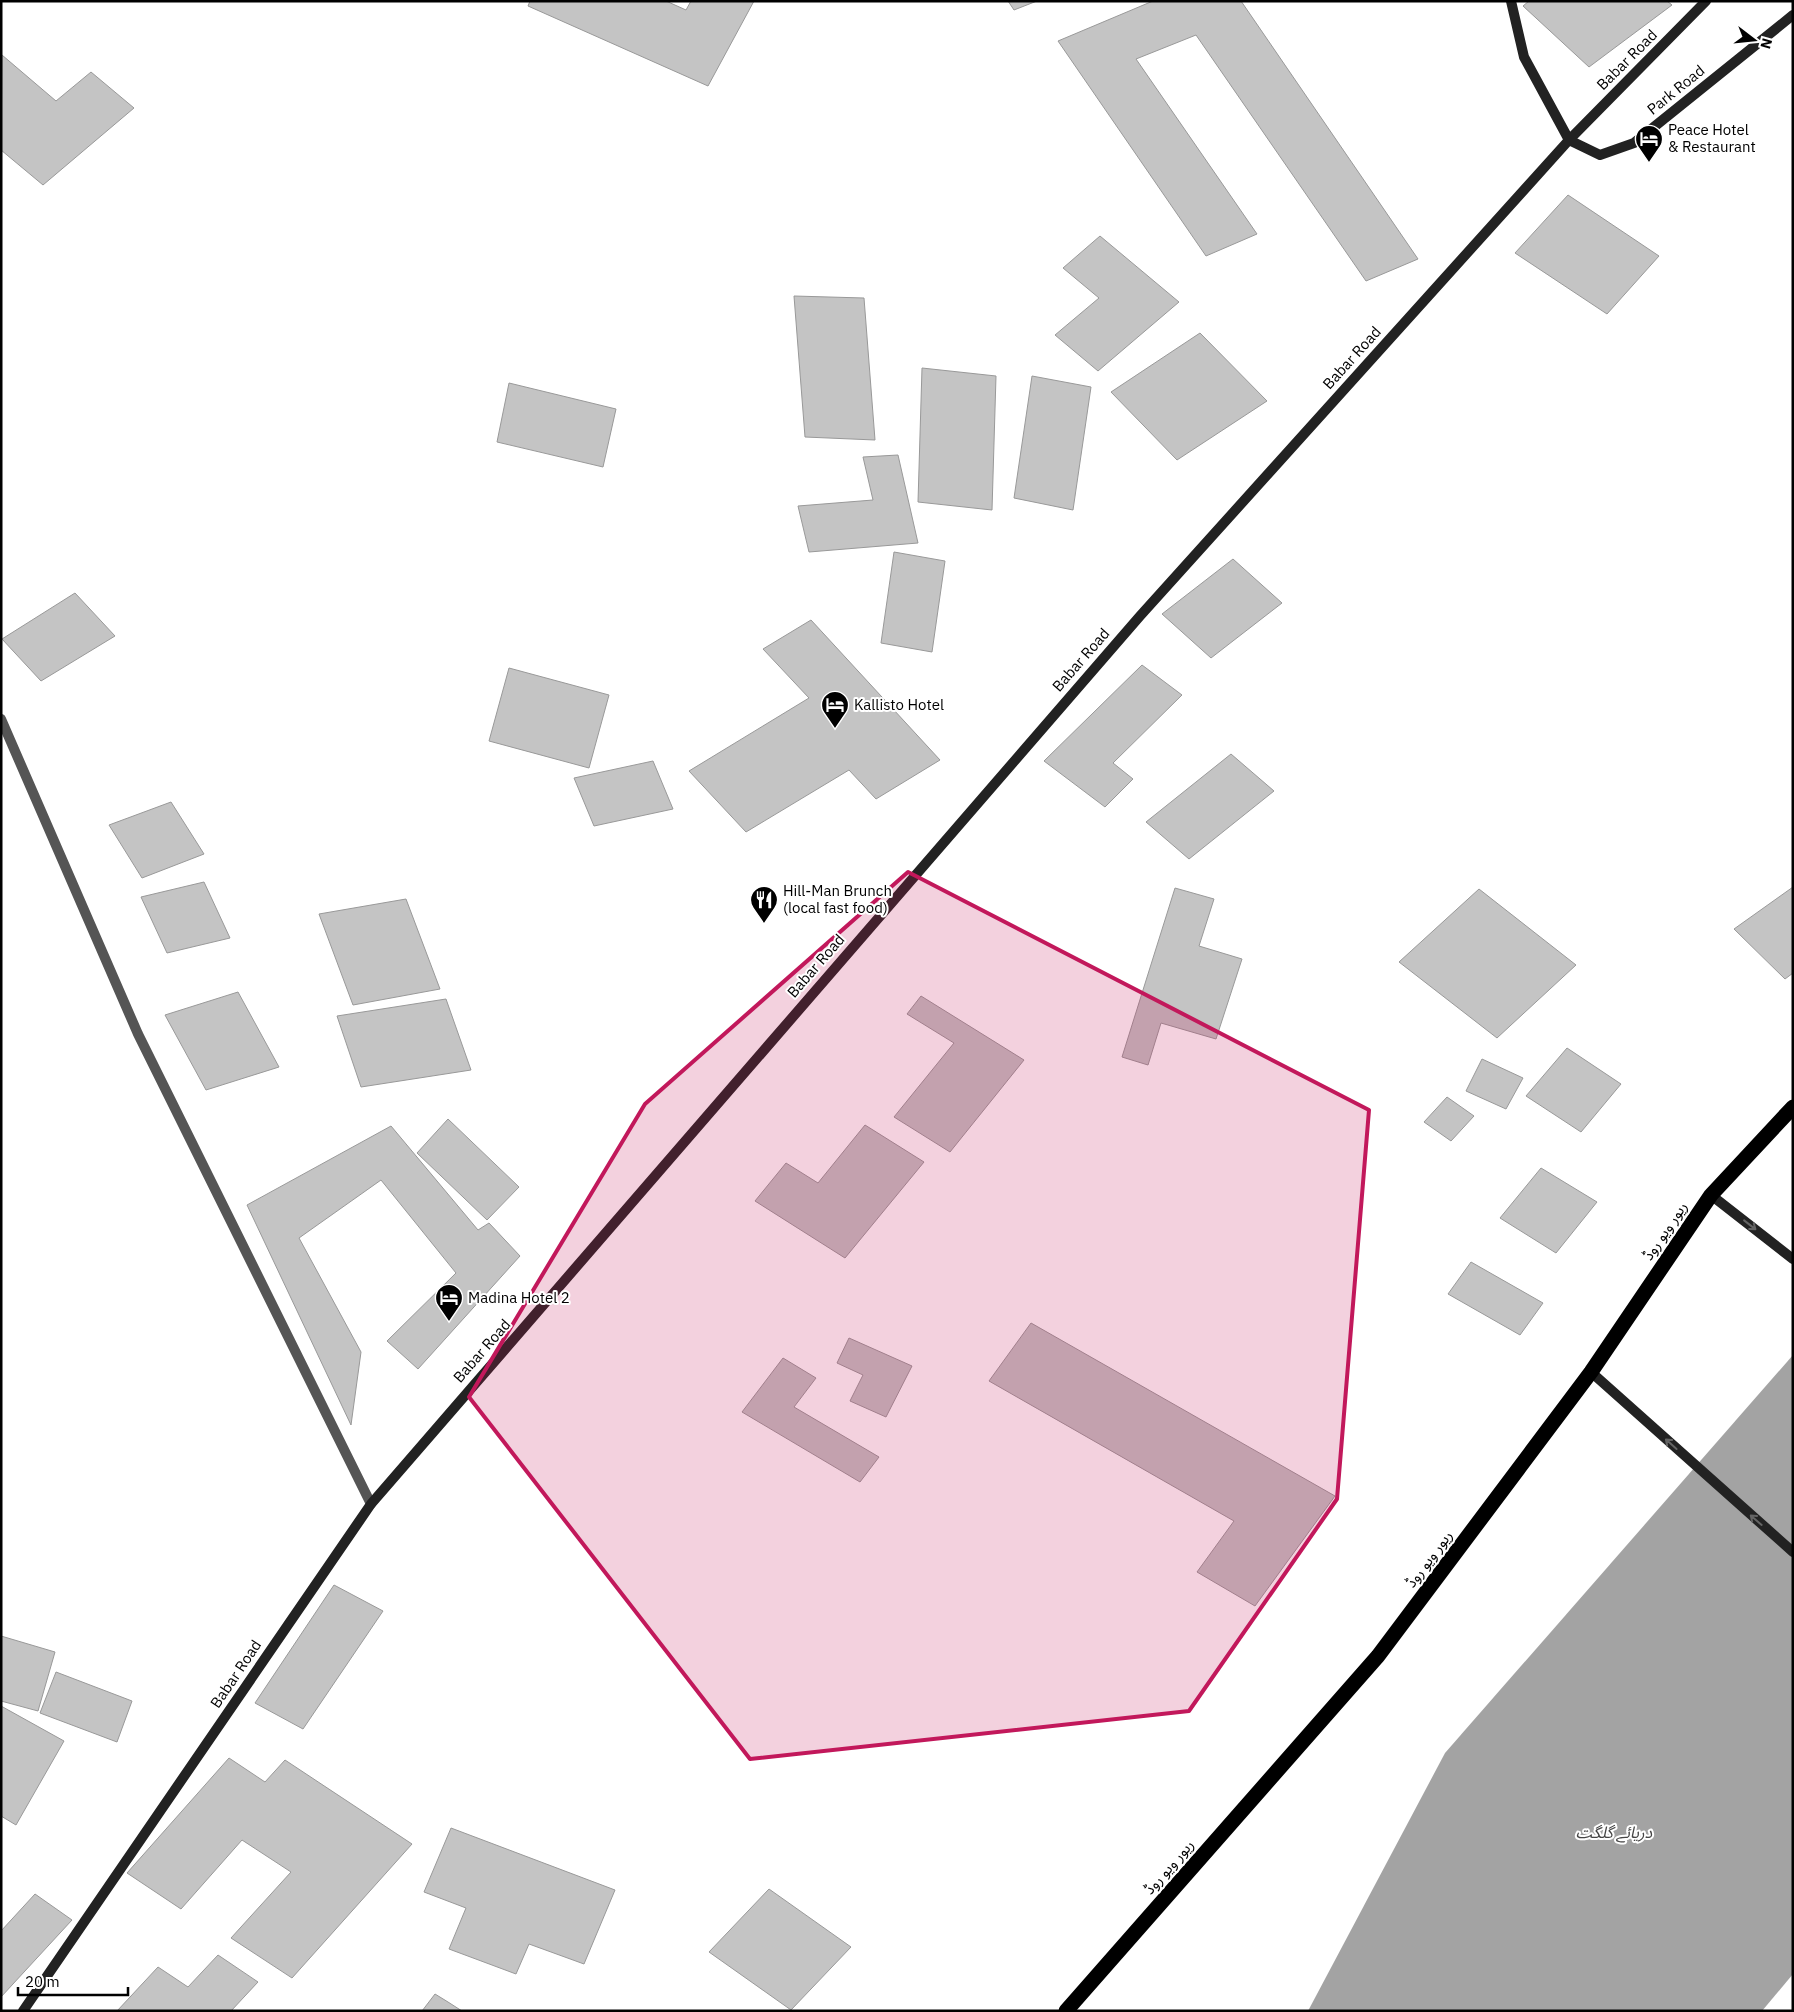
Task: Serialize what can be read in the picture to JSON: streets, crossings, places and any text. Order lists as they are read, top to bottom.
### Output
{
  "streets": {
    "highway": ["ریور ویو روڈ"],
    "street": ["Babar Road", "Park Road"]
  },
  "crossings": [
    ["Babar Road", "Park Road"]
  ],
  "water": ["دریائے گلگت"],
  "places": {
    "hotel": ["Peace Hotel & Restaurant", "Kallisto Hotel", "Madina Hotel 2"],
    "restaurant": ["Hill-Man Brunch (local fast food)"]
  },
  "scale_bar": "20 m",
  "north": "right"
}
